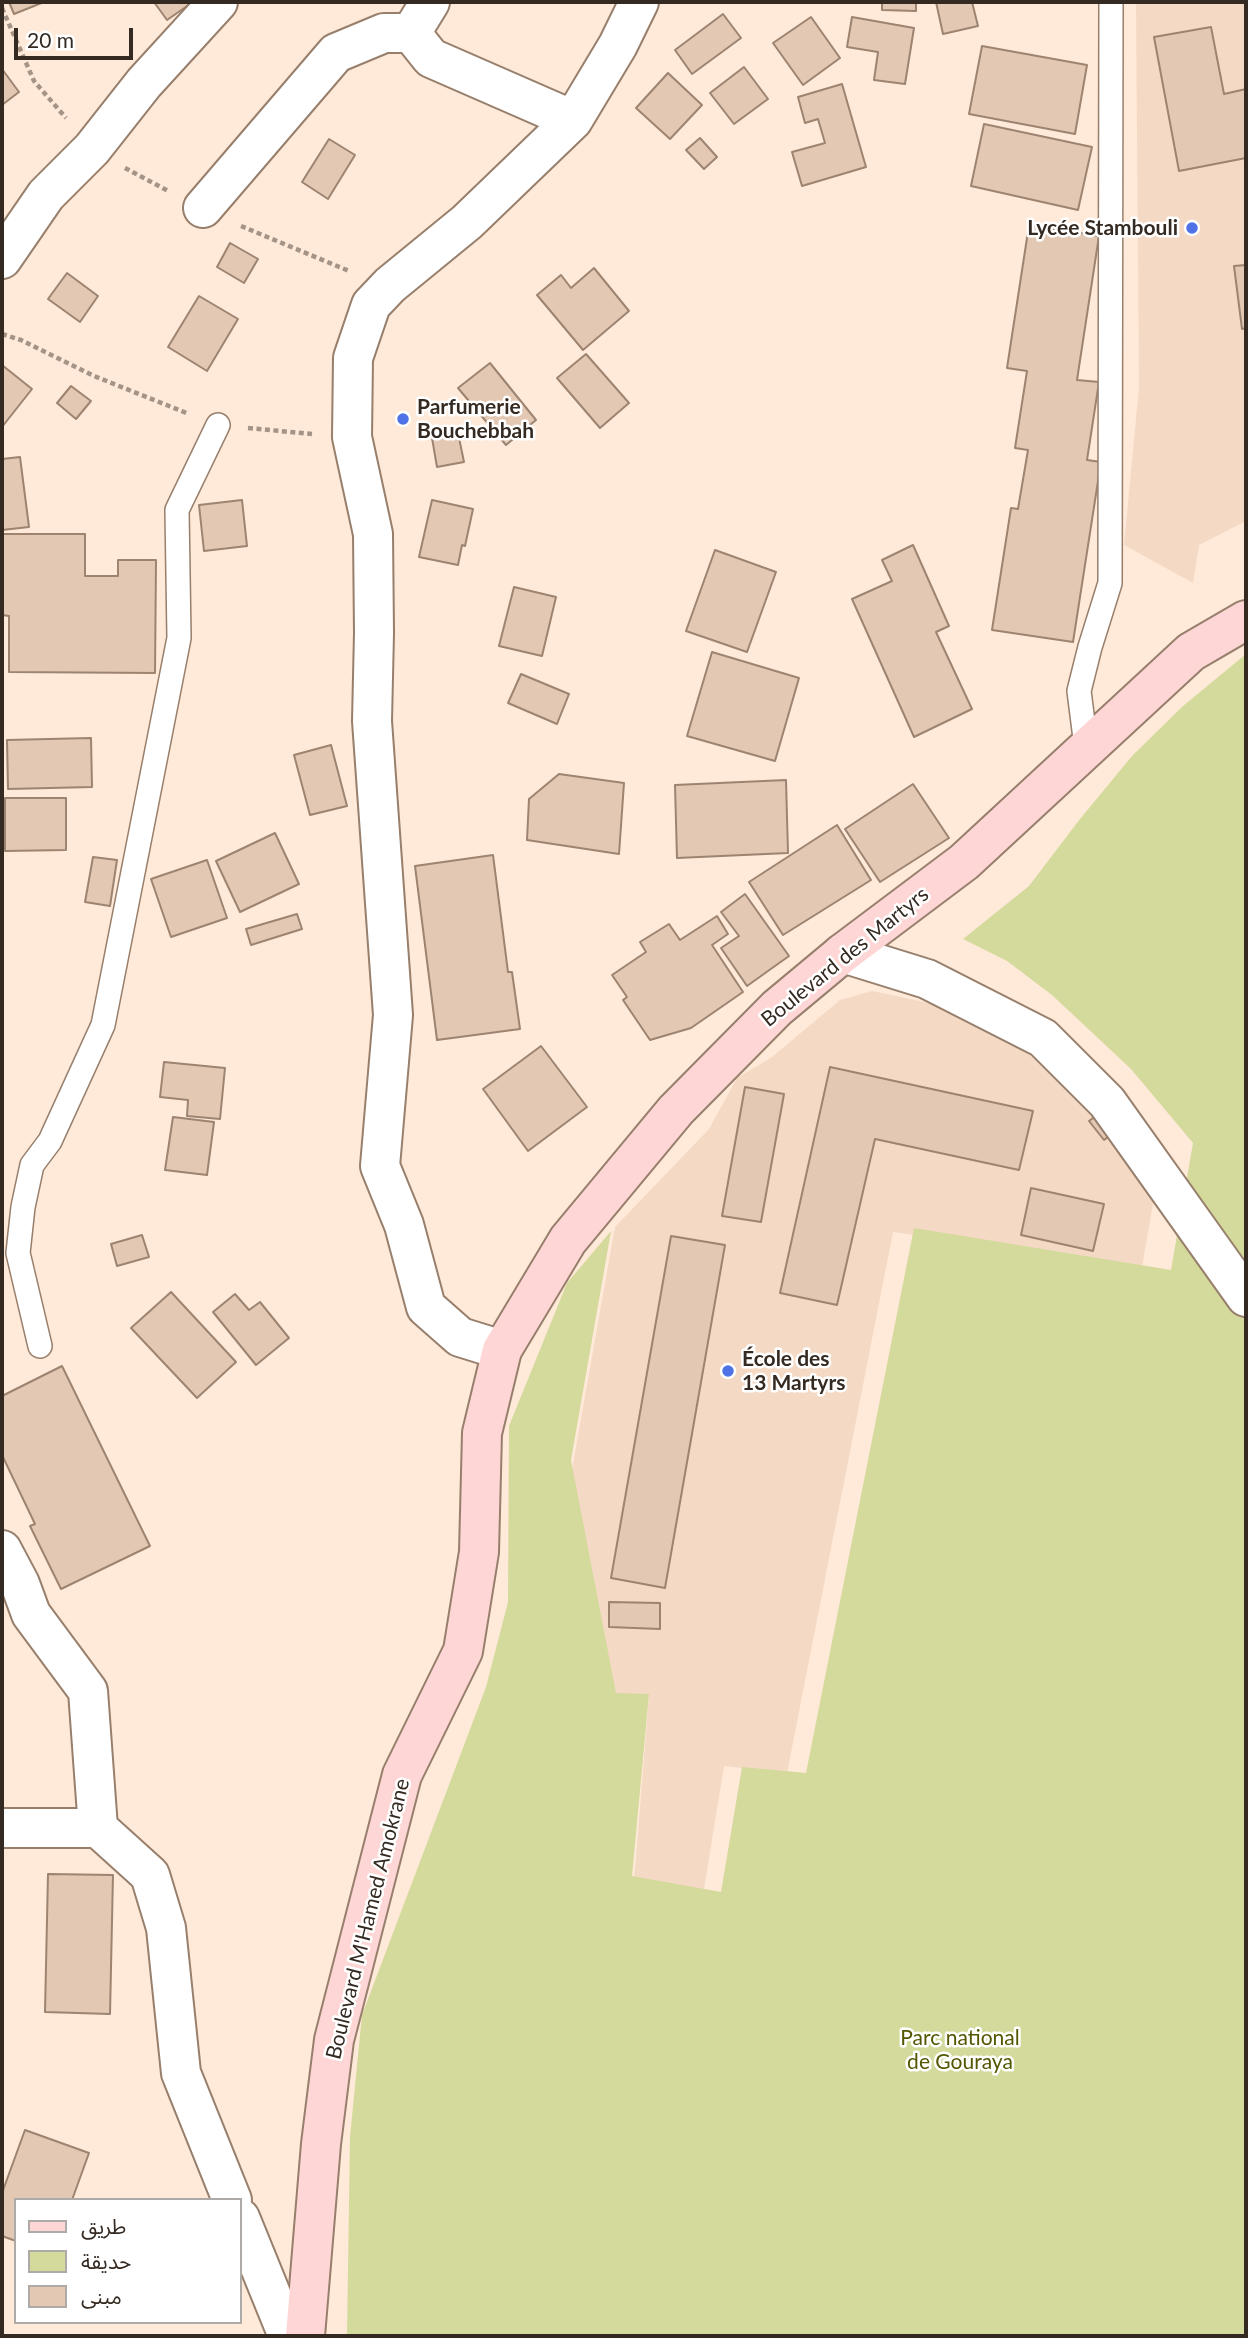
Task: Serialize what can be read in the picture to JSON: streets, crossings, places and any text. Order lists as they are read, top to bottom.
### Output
{
  "streets": {
    "main road": ["Boulevard des Martyrs", "Boulevard M'Hamed Amokrane"]
  },
  "crossings": [
    ["Boulevard des Martyrs", "Boulevard M'Hamed Amokrane"]
  ],
  "parks": ["Parc national de Gouraya"],
  "places": ["Lycée Stambouli", "Parfumerie Bouchebbah", "École des 13 Martyrs"],
  "legend": ["طريق", "حديقة", "مبنى"],
  "scale_bar": "20 m"
}
